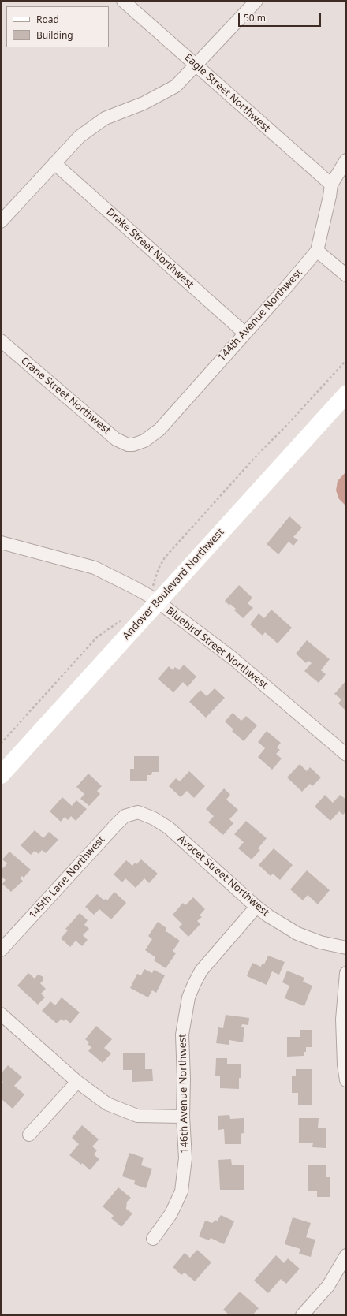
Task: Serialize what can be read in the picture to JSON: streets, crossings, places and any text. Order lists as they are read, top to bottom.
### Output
{
  "streets": {
    "street": [
      "Eagle Street Northwest",
      "Drake Street Northwest",
      "144th Avenue Northwest",
      "Crane Street Northwest",
      "Andover Boulevard Northwest",
      "Bluebird Street Northwest",
      "Avocet Street Northwest",
      "145th Lane Northwest",
      "146th Avenue Northwest"
    ]
  },
  "crossings": [
    ["Eagle Street Northwest", "144th Avenue Northwest"],
    ["Drake Street Northwest", "144th Avenue Northwest"],
    ["144th Avenue Northwest", "Crane Street Northwest"],
    ["Andover Boulevard Northwest", "Bluebird Street Northwest"],
    ["Avocet Street Northwest", "145th Lane Northwest"],
    ["Avocet Street Northwest", "146th Avenue Northwest"]
  ],
  "legend": ["Road", "Building"],
  "scale_bar": "50 m"
}
